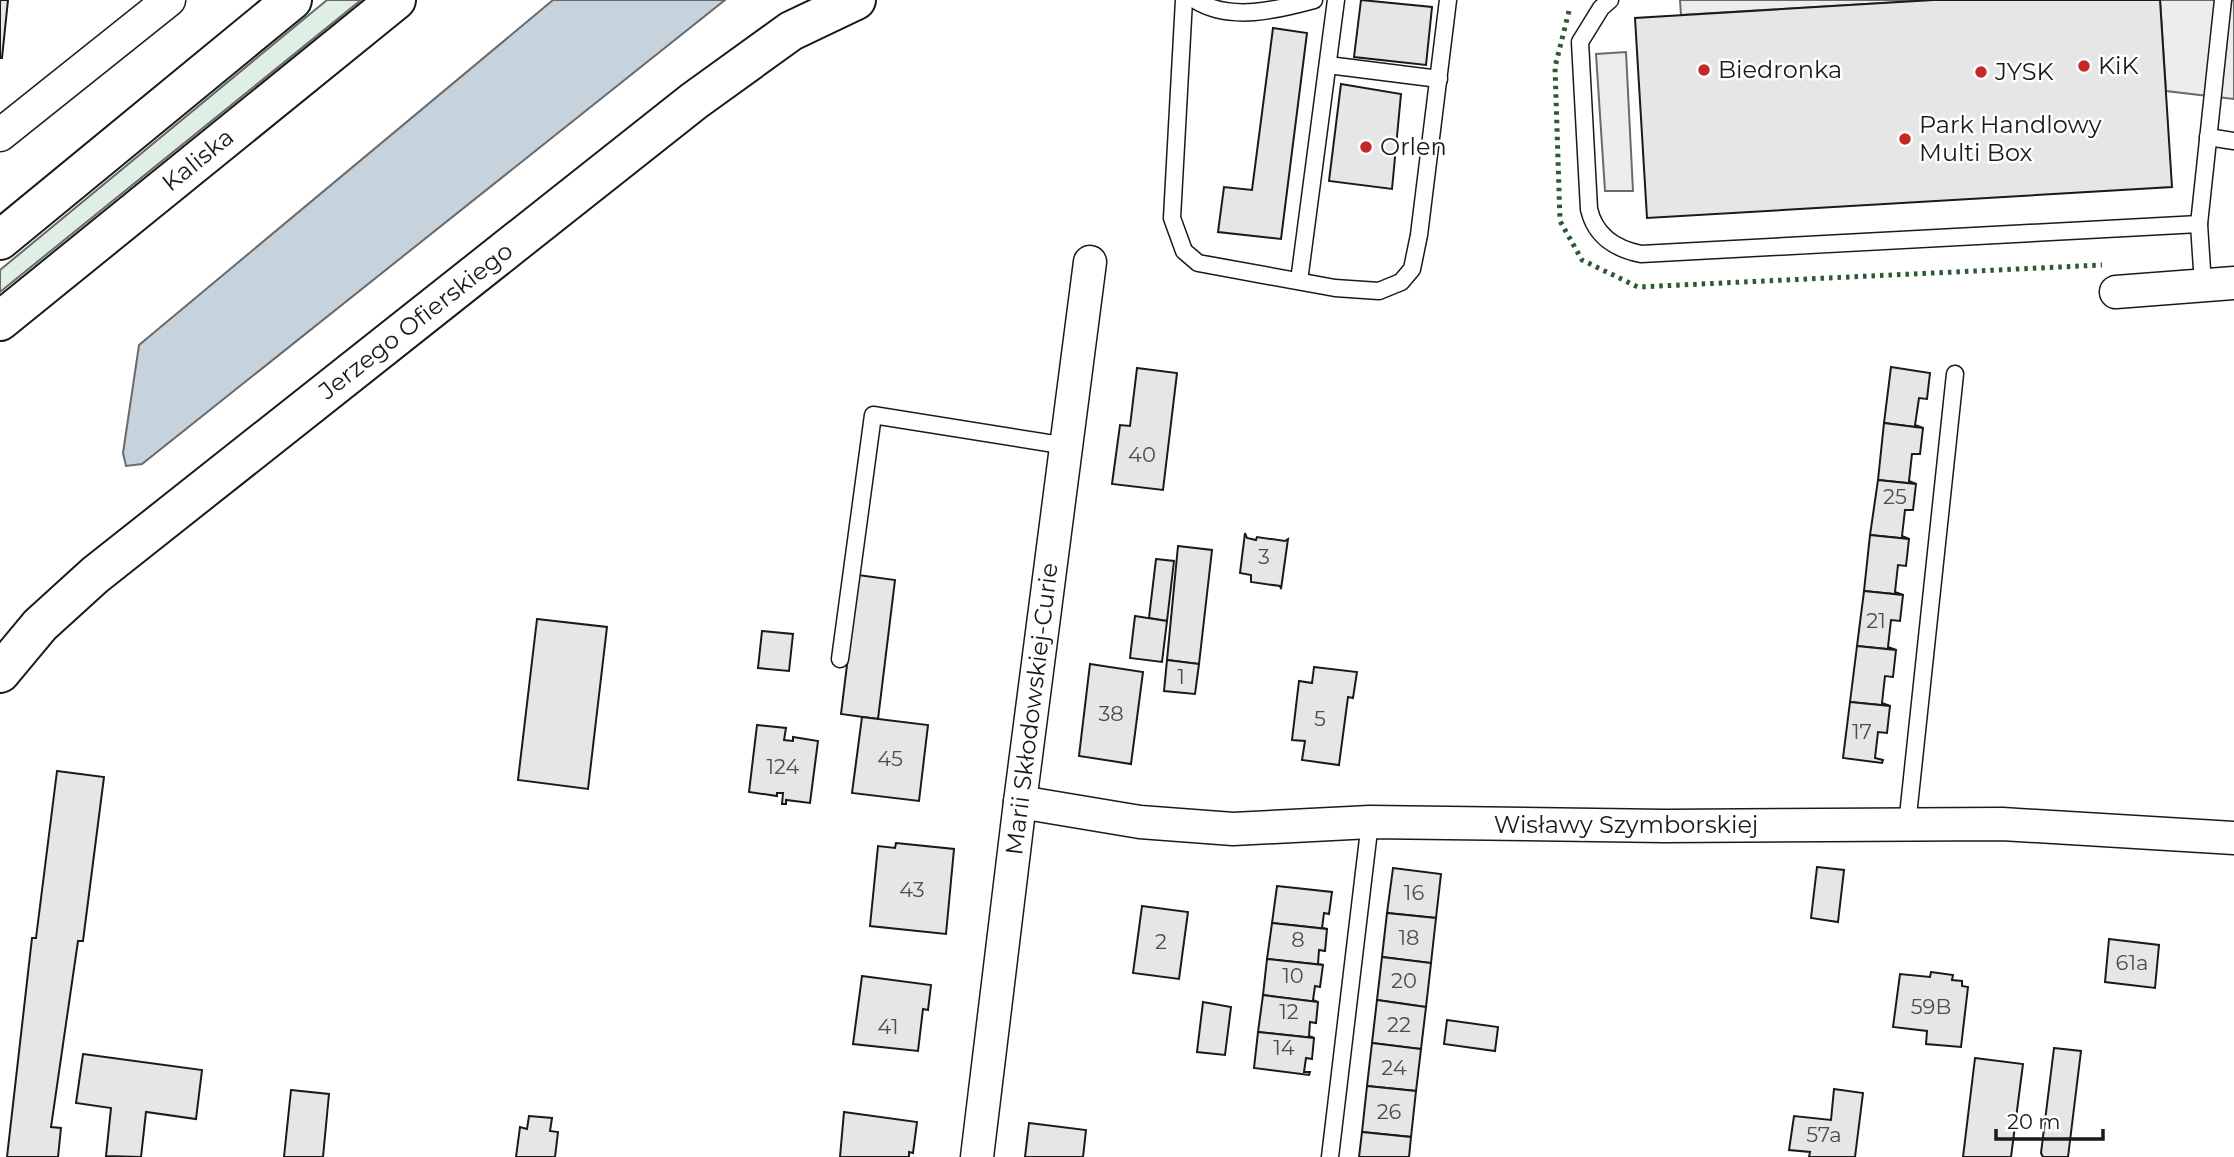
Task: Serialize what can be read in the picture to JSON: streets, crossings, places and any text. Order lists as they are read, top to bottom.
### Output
{
  "streets": {
    "street": [
      "Kaliska",
      "Jerzego Ofierskiego",
      "Marii Skłodowskiej-Curie",
      "Wisławy Szymborskiej"
    ]
  },
  "crossings": [
    ["Marii Skłodowskiej-Curie", "Wisławy Szymborskiej"]
  ],
  "places": [
    "KiK",
    "Biedronka",
    "JYSK",
    "Park Handlowy Multi Box",
    "Orlen"
  ],
  "house_numbers": [
    "40",
    "25",
    "3",
    "21",
    "1",
    "38",
    "5",
    "17",
    "45",
    "124",
    "43",
    "16",
    "18",
    "8",
    "2",
    "61a",
    "10",
    "20",
    "59B",
    "12",
    "22",
    "41",
    "14",
    "24",
    "26",
    "57a"
  ],
  "scale_bar": "20 m"
}
